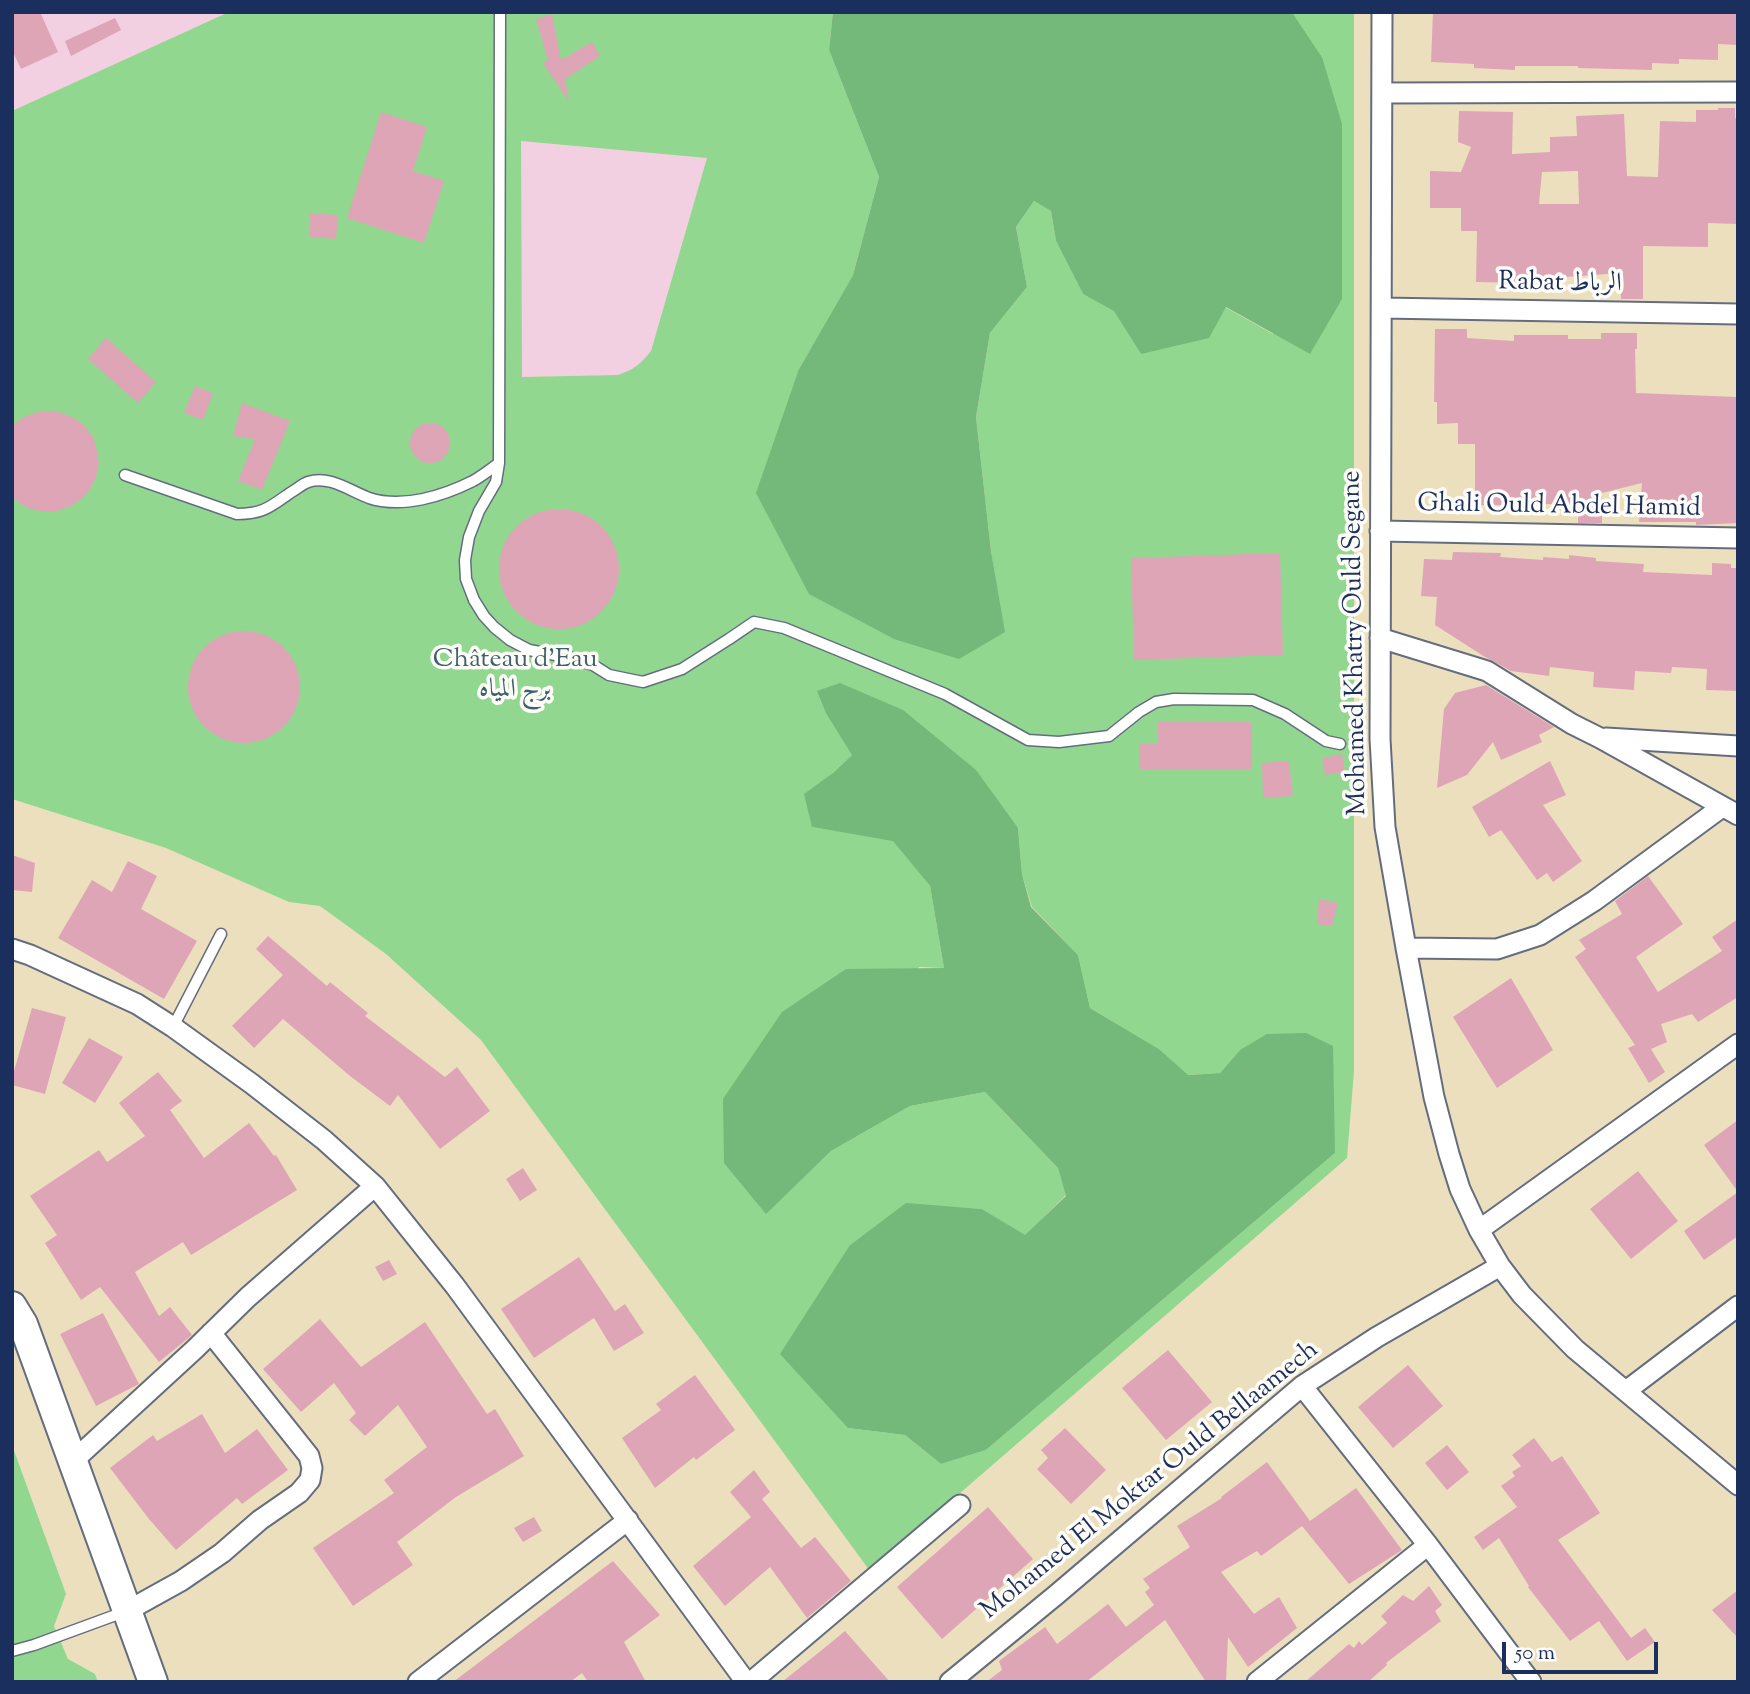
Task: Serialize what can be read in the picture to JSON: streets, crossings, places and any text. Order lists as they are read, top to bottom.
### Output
{
  "streets": {
    "street": [
      "Rabat الرباط",
      "Ghali Ould Abdel Hamid",
      "Mohamed Khatry Ould Segane",
      "Mohamed El Moktar Ould Bellaamech"
    ]
  },
  "crossings": [
    ["Rabat الرباط", "Mohamed Khatry Ould Segane"],
    ["Ghali Ould Abdel Hamid", "Mohamed Khatry Ould Segane"],
    ["Mohamed Khatry Ould Segane", "Mohamed El Moktar Ould Bellaamech"]
  ],
  "parks": ["Château d'Eau برج المياه"],
  "scale_bar": "50 m"
}
